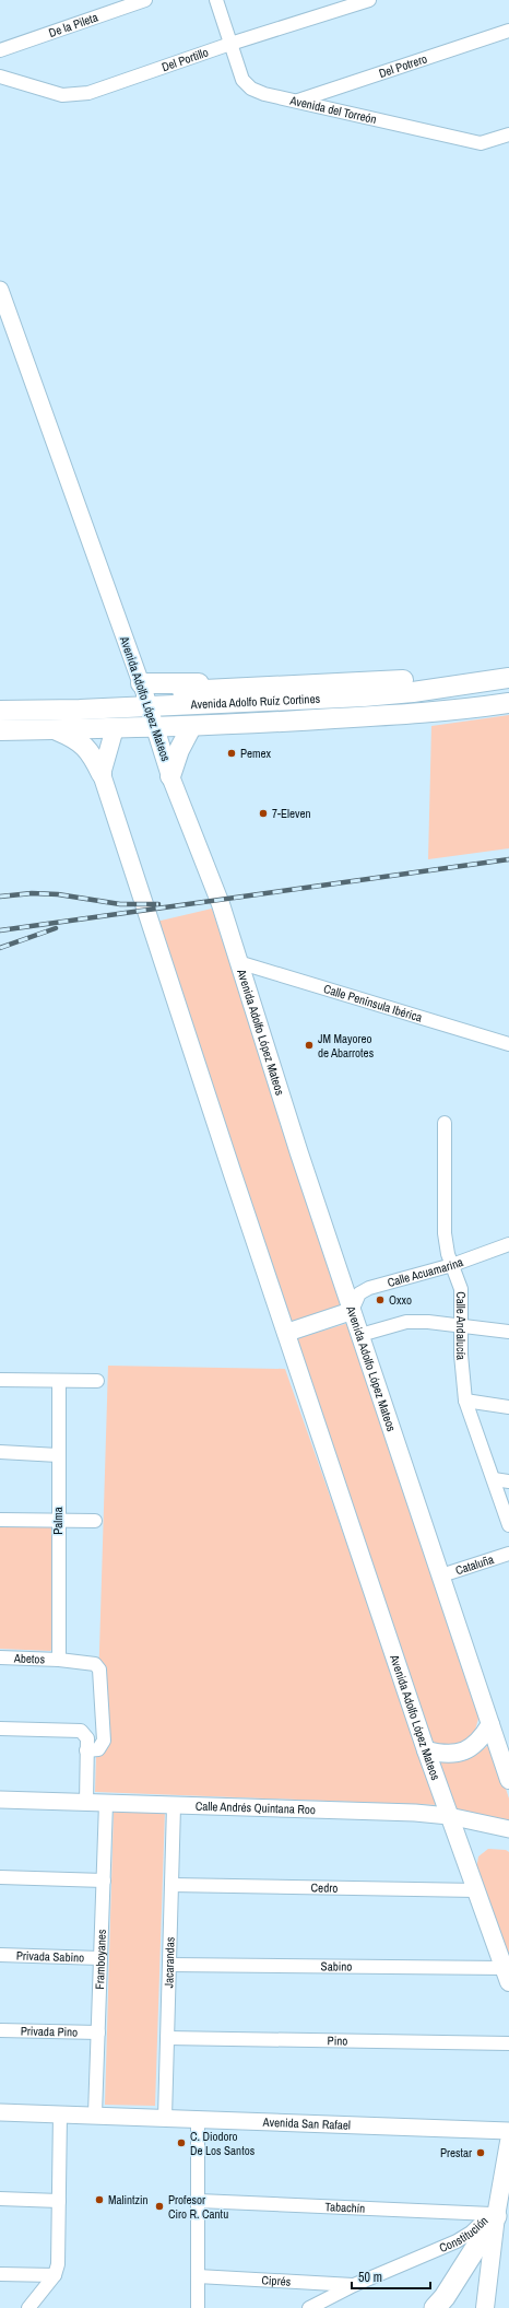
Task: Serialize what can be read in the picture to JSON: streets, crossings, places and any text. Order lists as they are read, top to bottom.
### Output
{
  "streets": {
    "main road": ["Avenida Adolfo López Mateos", "Avenida Adolfo Ruíz Cortines"],
    "street": [
      "De la Pileta",
      "Del Portillo",
      "Del Potrero",
      "Avenida del Torreón",
      "Calle Península Ibérica",
      "Calle Acuamarina",
      "Calle Andalucía",
      "Palma",
      "Cataluña",
      "Abetos",
      "Calle Andrés Quintana Roo",
      "Cedro",
      "Privada Sabino",
      "Framboyanes",
      "Jacarandas",
      "Sabino",
      "Privada Pino",
      "Pino",
      "Avenida San Rafael",
      "Tabachín",
      "Constitución",
      "Ciprés"
    ]
  },
  "crossings": [
    ["Del Portillo", "Avenida del Torreón"],
    ["Del Potrero", "Avenida del Torreón"],
    ["Avenida Adolfo López Mateos", "Avenida Adolfo Ruíz Cortines"],
    ["Avenida Adolfo López Mateos", "Calle Península Ibérica"],
    ["Avenida Adolfo López Mateos", "Calle Acuamarina"],
    ["Avenida Adolfo López Mateos", "Cataluña"],
    ["Avenida Adolfo López Mateos", "Calle Andrés Quintana Roo"],
    ["Avenida Adolfo López Mateos", "Cedro"],
    ["Avenida Adolfo López Mateos", "Sabino"],
    ["Calle Acuamarina", "Calle Andalucía"],
    ["Palma", "Abetos"],
    ["Calle Andrés Quintana Roo", "Framboyanes"],
    ["Calle Andrés Quintana Roo", "Jacarandas"],
    ["Cedro", "Jacarandas"],
    ["Privada Sabino", "Framboyanes"],
    ["Framboyanes", "Privada Pino"],
    ["Framboyanes", "Avenida San Rafael"],
    ["Jacarandas", "Sabino"],
    ["Jacarandas", "Pino"],
    ["Jacarandas", "Avenida San Rafael"],
    ["Tabachín", "Constitución"],
    ["Constitución", "Ciprés"]
  ],
  "places": [
    "Pemex",
    "7-Eleven",
    "JM Mayoreo de Abarrotes",
    "Oxxo",
    "C. Diodoro De Los Santos",
    "Prestar",
    "Malintzin",
    "Profesor Ciro R. Cantu"
  ],
  "scale_bar": "50 m"
}
